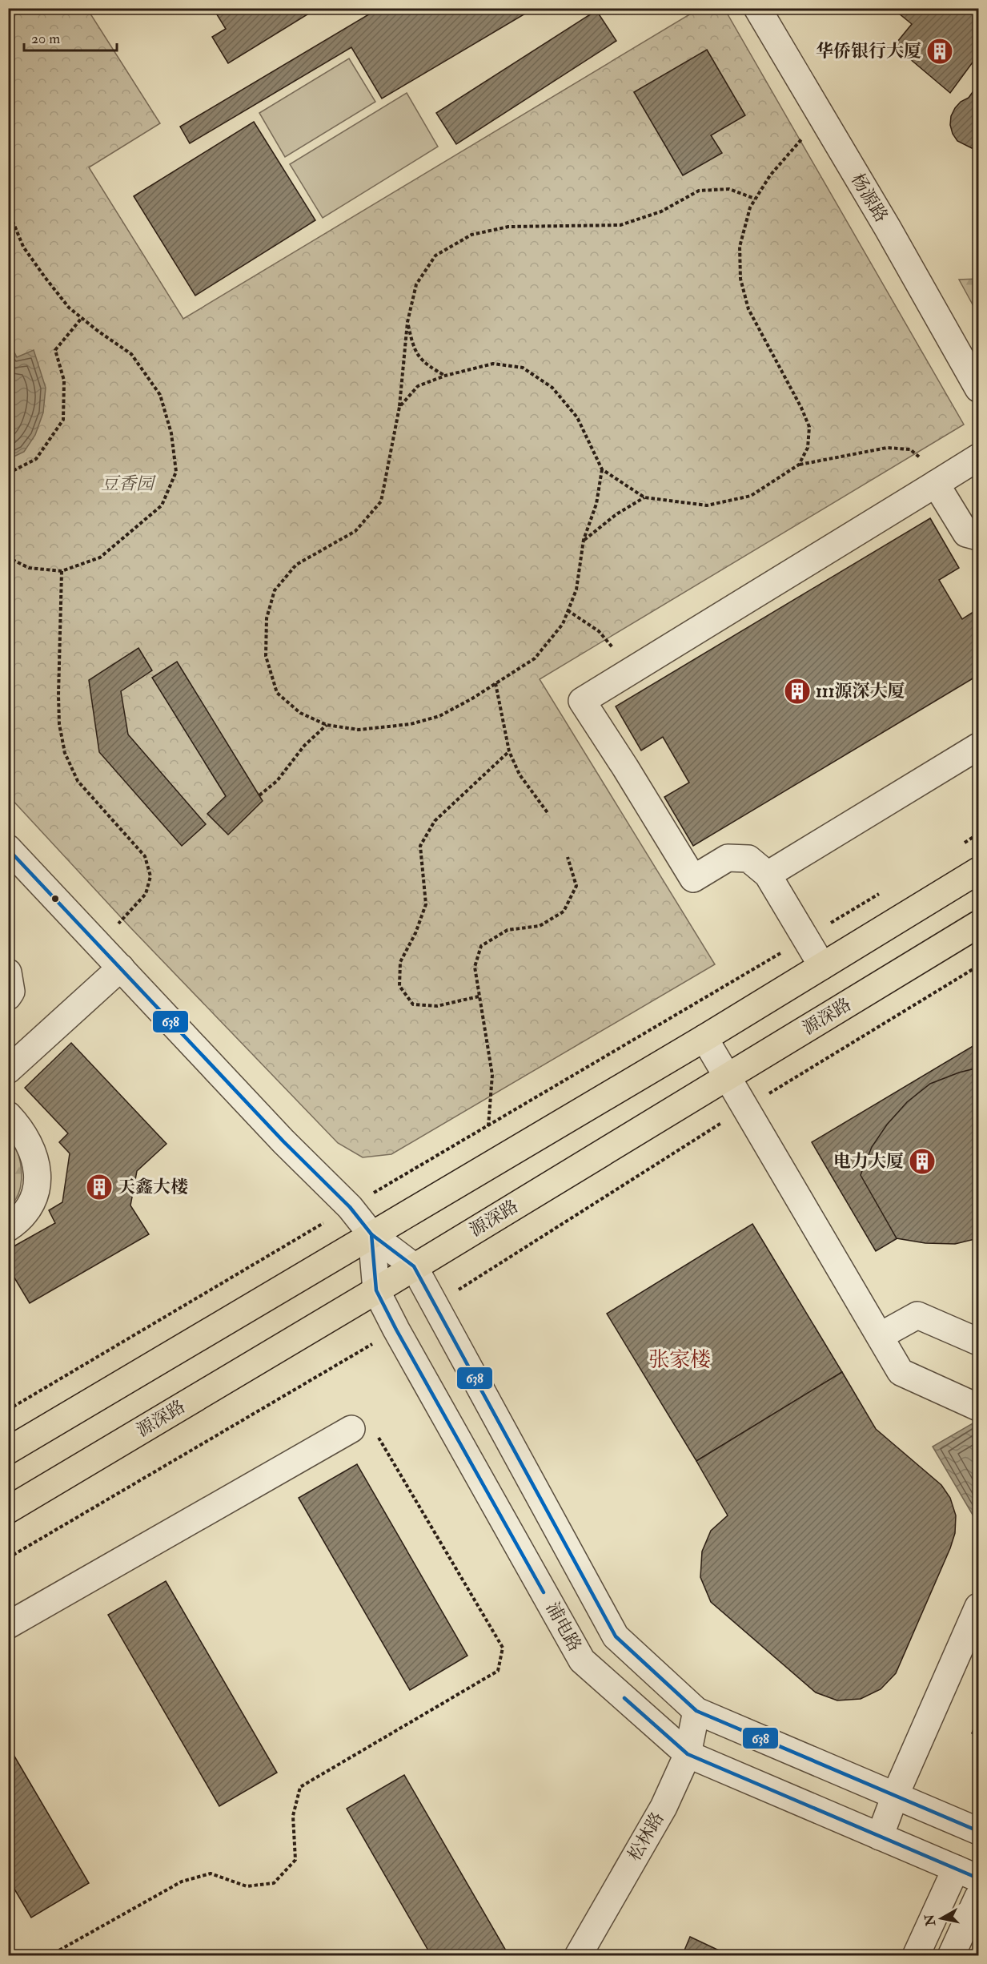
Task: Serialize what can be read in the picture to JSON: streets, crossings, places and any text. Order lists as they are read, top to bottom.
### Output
{
  "streets": {
    "main road": ["源深路"],
    "street": ["杨源路", "浦电路", "松林路"]
  },
  "crossings": [
    ["源深路", "浦电路"],
    ["浦电路", "松林路"]
  ],
  "districts": ["张家楼"],
  "parks": ["豆香园"],
  "places": {
    "building": [
      "华侨银行大厦",
      "111源深大厦",
      "电力大厦",
      "天鑫大楼"
    ]
  },
  "lines": ["transit line 638"],
  "scale_bar": "20 m",
  "north": "left"
}
